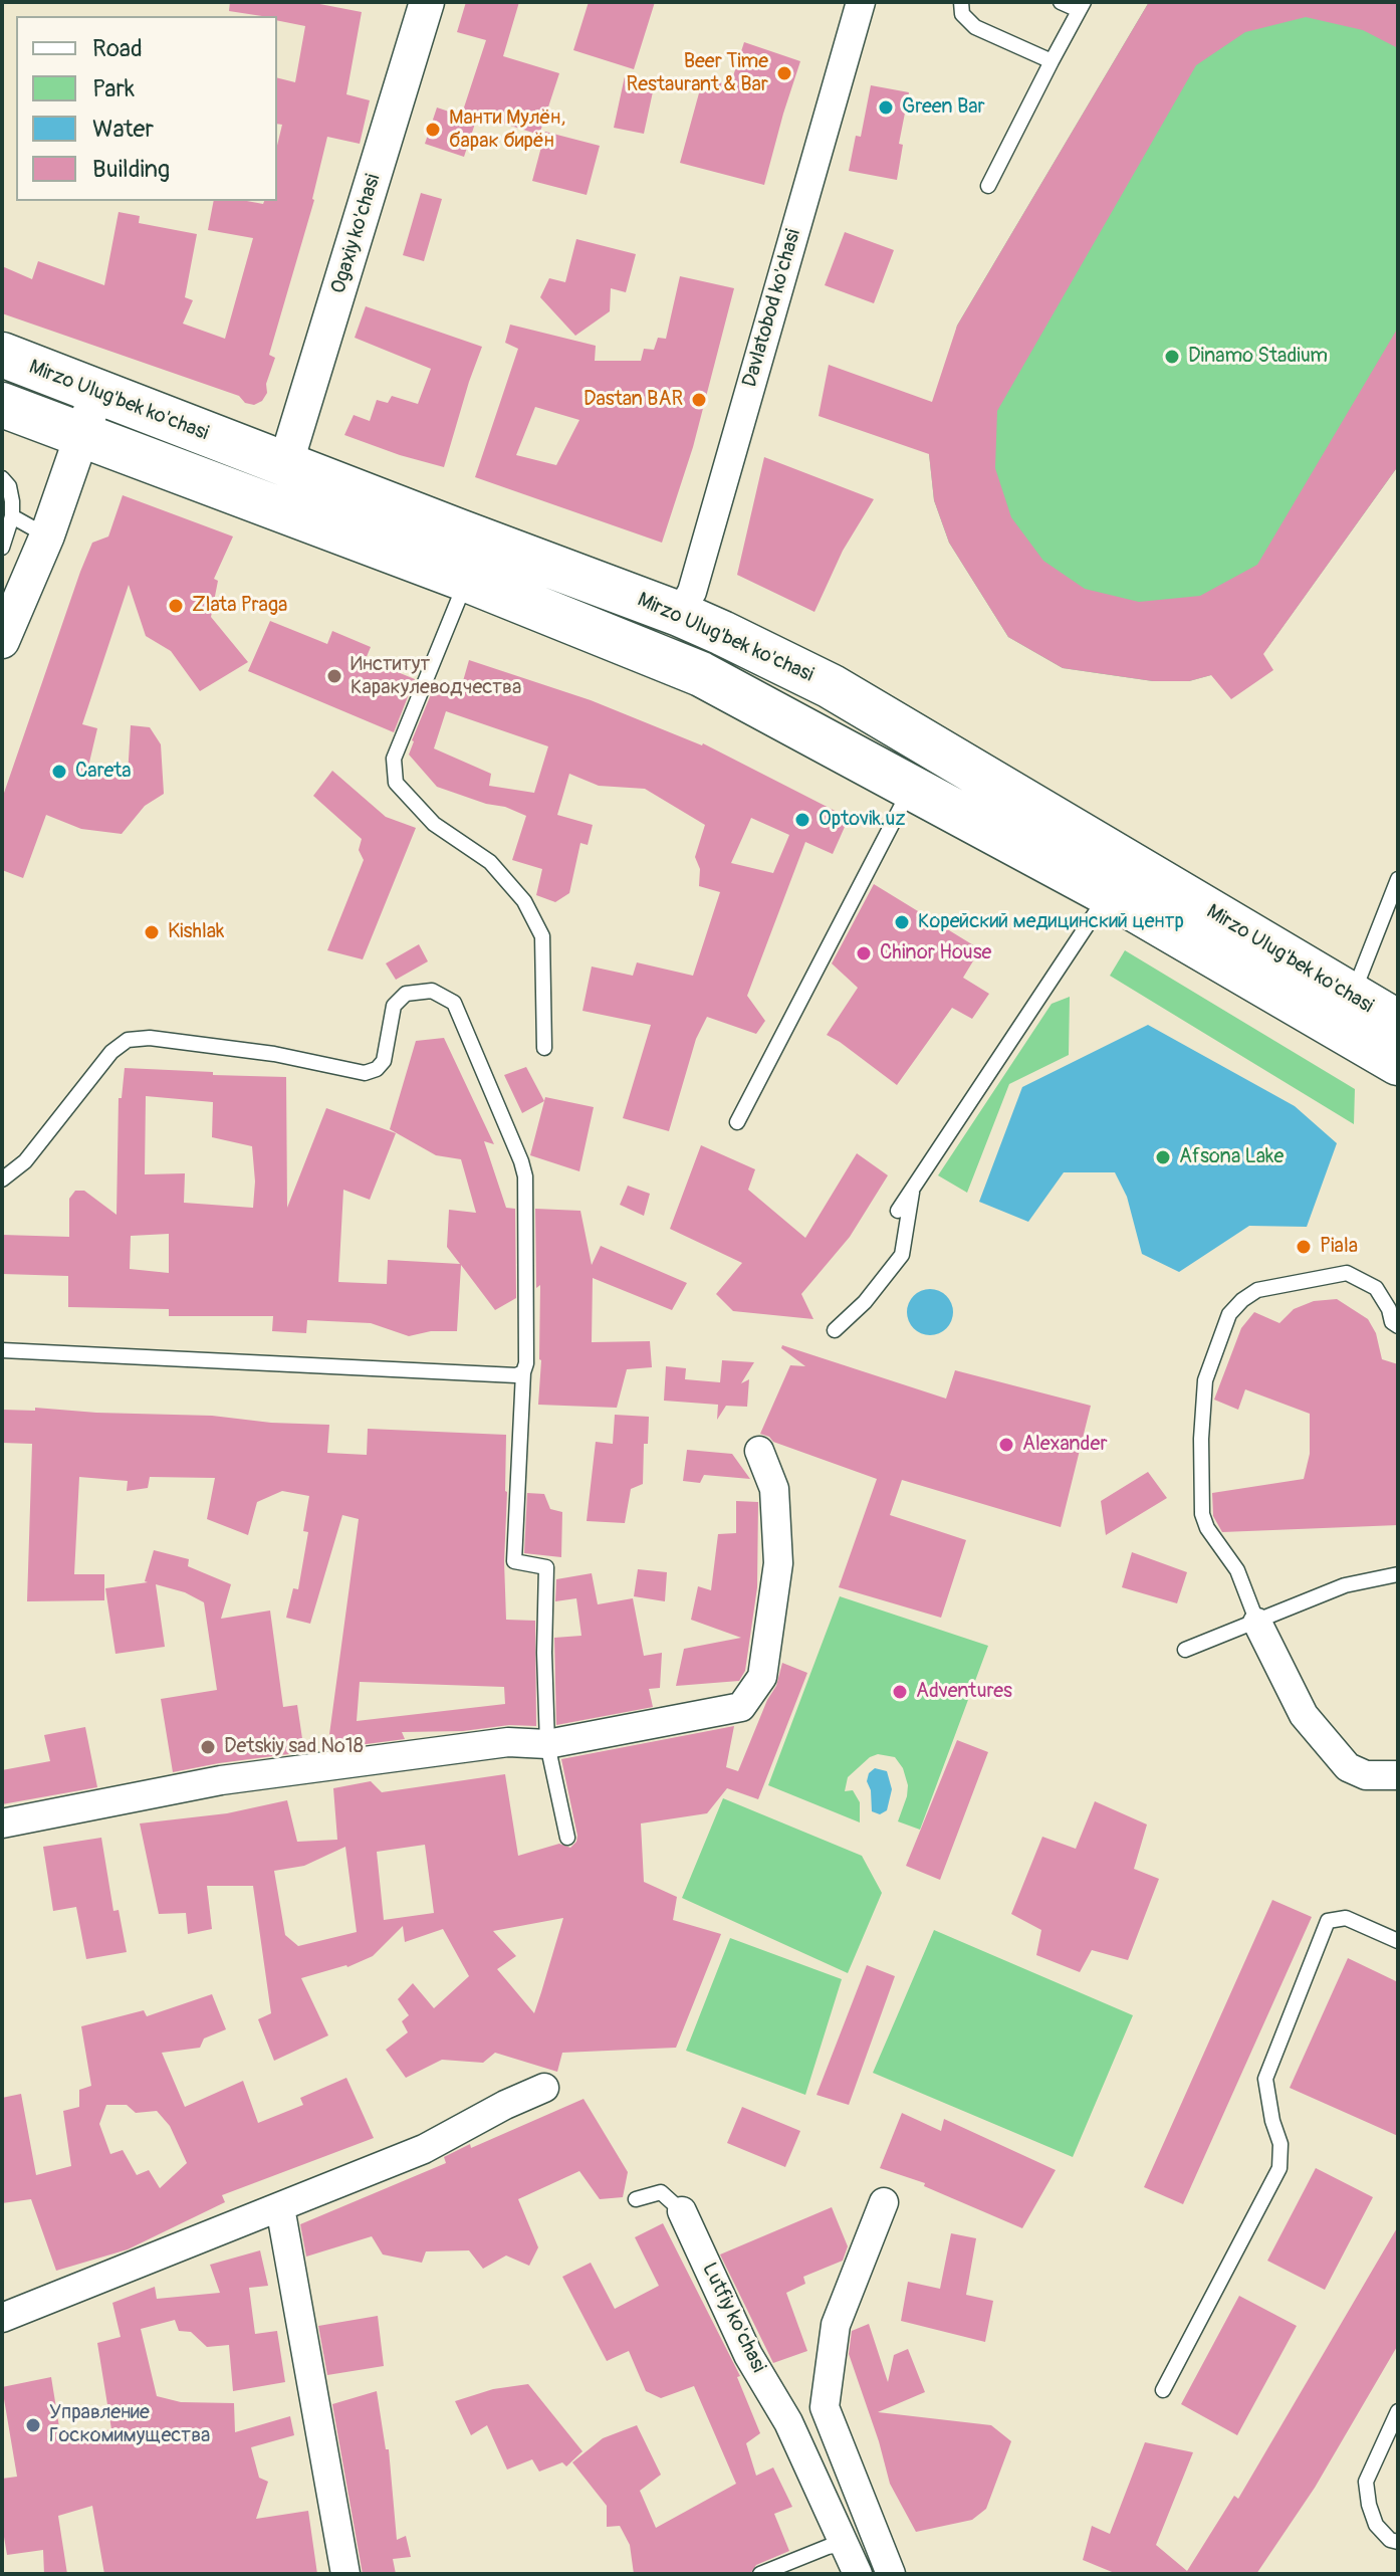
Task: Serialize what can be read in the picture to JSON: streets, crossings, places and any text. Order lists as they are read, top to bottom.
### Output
{
  "streets": {
    "main road": ["Mirzo Ulug'bek ko'chasi"],
    "street": ["Ogaxiy ko'chasi", "Davlatobod ko'chasi", "Lutfiy ko'chasi"]
  },
  "crossings": [
    ["Ogaxiy ko'chasi", "Mirzo Ulug'bek ko'chasi"],
    ["Davlatobod ko'chasi", "Mirzo Ulug'bek ko'chasi"]
  ],
  "places": [
    "Beer Time Restaurant & Bar",
    "Green Bar",
    "Манти Мулён, барак бирён",
    "Dinamo Stadium",
    "Dastan BAR",
    "Zlata Praga",
    "Институт Каракулеводчества",
    "Careta",
    "Optovik.uz",
    "Корейский медицинский центр",
    "Kishlak",
    "Chinor House",
    "Afsona Lake",
    "Piala",
    "Alexander",
    "Adventures",
    "Detskiy sad №18",
    "Управление Госкомимущества"
  ],
  "legend": [
    "Road",
    "Park",
    "Water",
    "Building"
  ]
}
